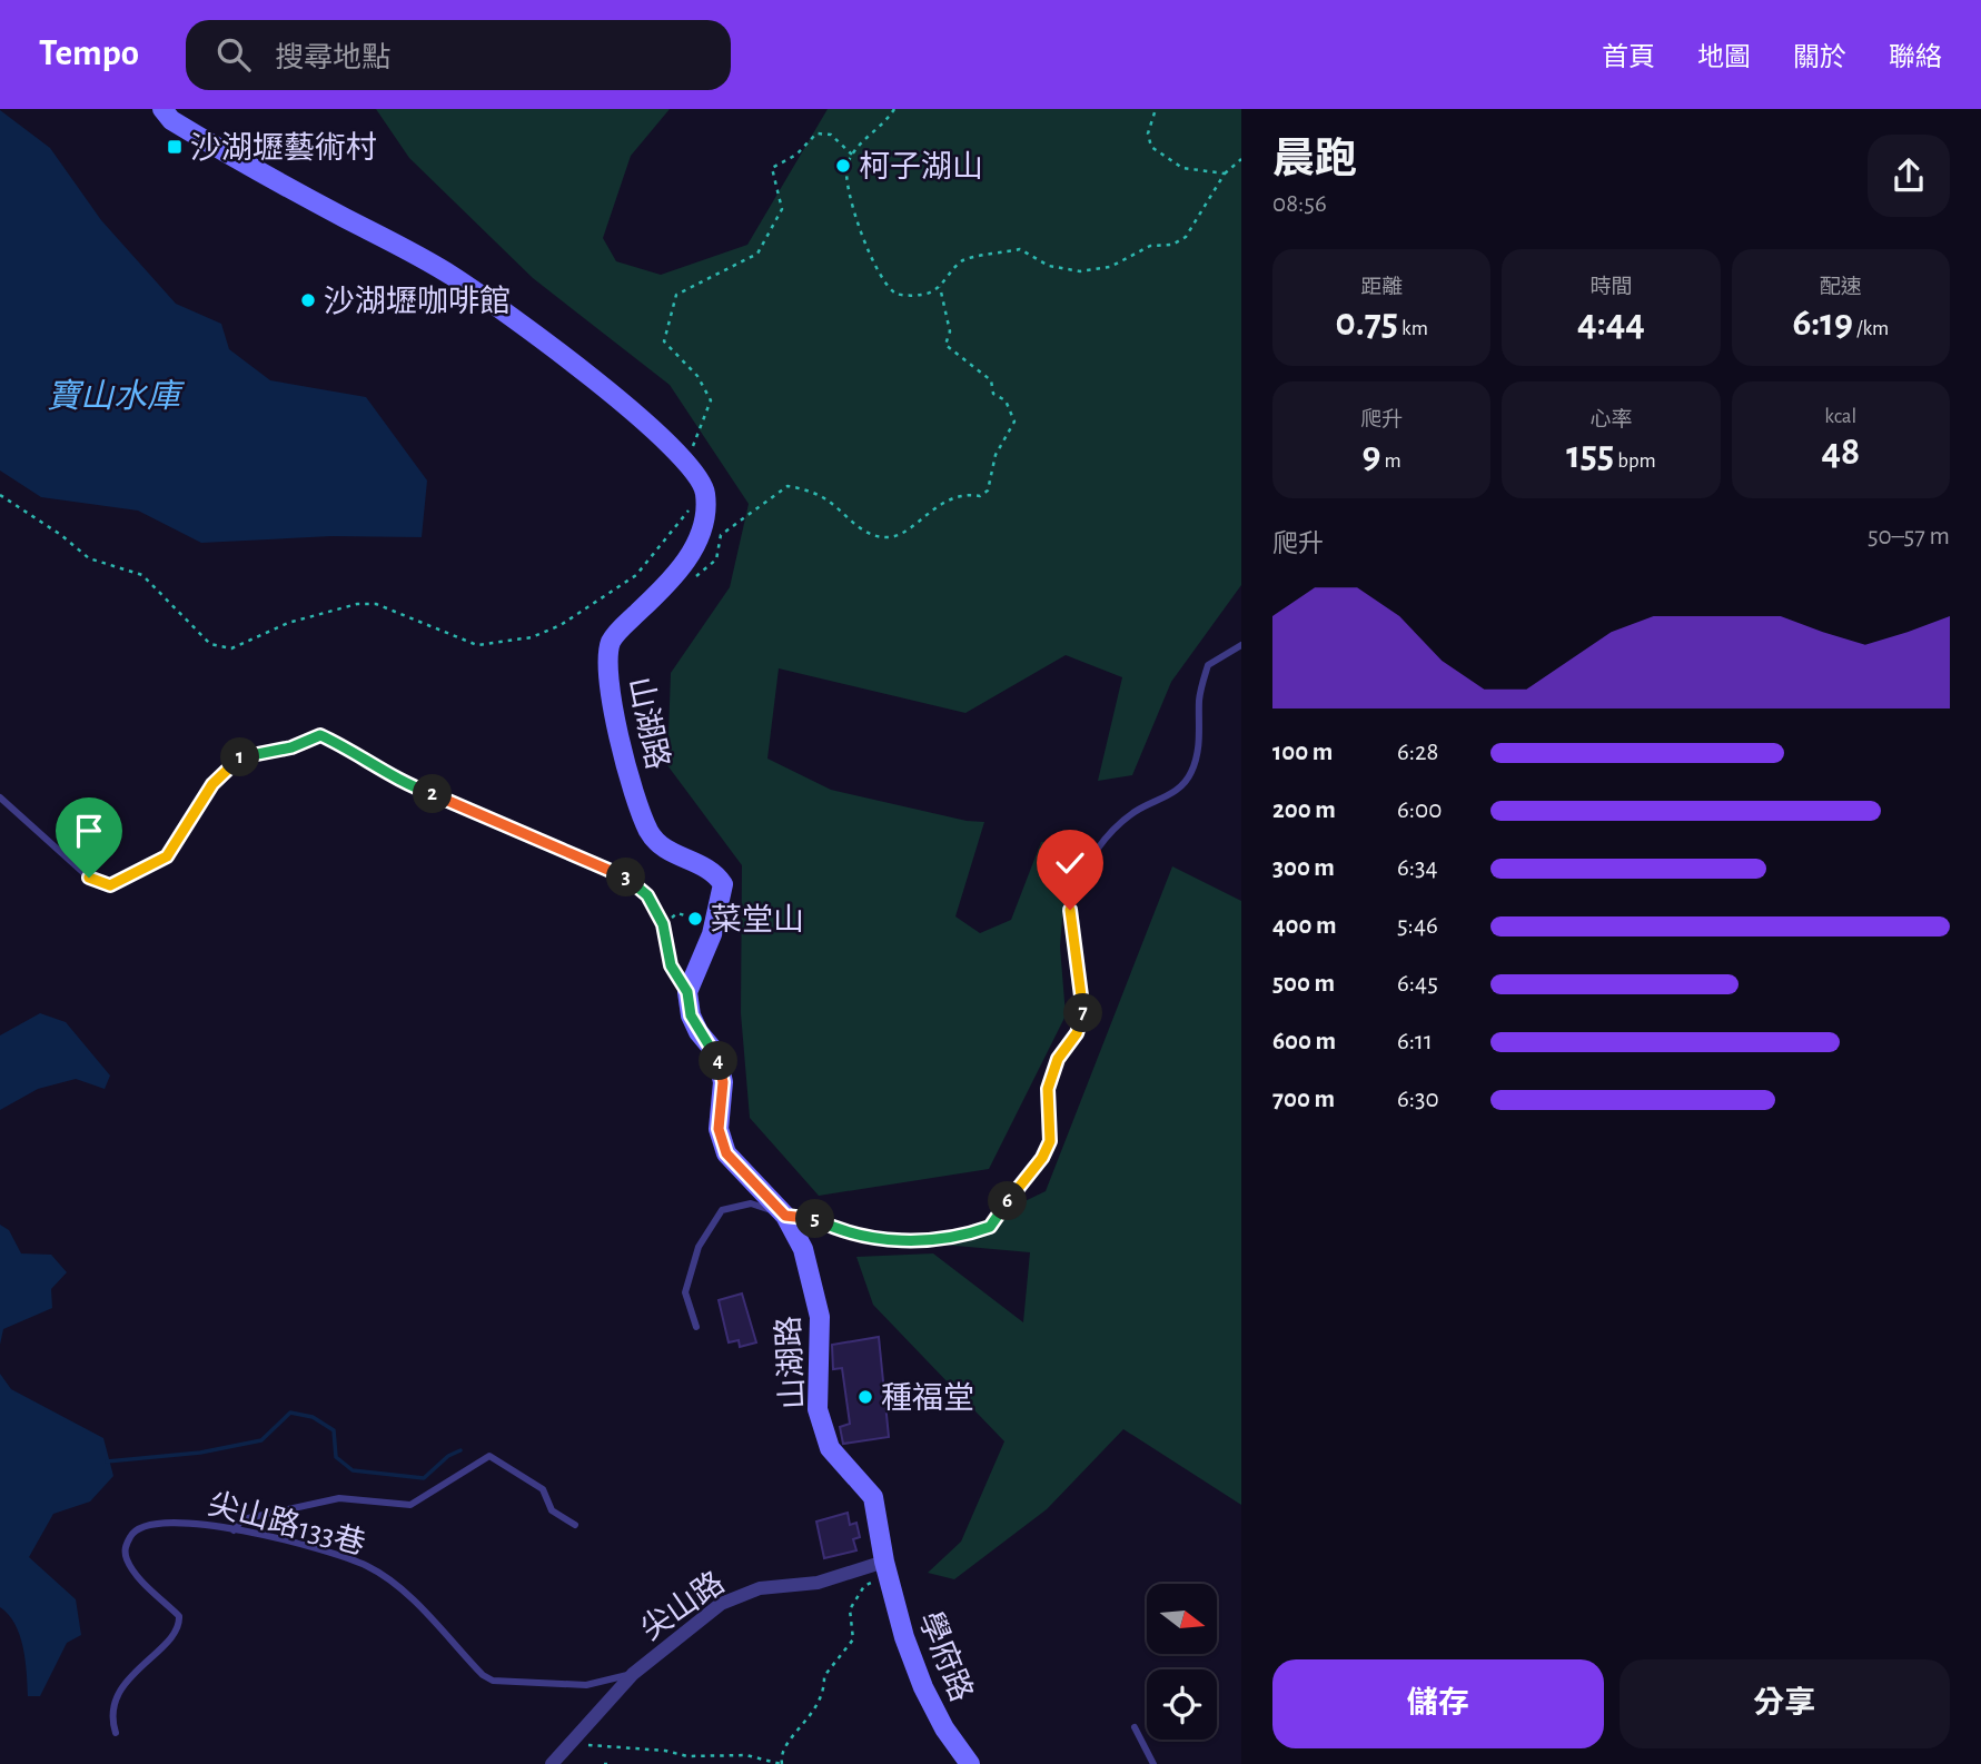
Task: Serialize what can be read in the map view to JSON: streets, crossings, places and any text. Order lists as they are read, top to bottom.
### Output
{
  "streets": {
    "street": ["山湖路", "尖山路", "學府路"],
    "lane": ["尖山路133巷"]
  },
  "crossings": [
    ["山湖路", "尖山路"],
    ["山湖路", "學府路"],
    ["尖山路133巷", "尖山路"],
    ["尖山路", "學府路"]
  ],
  "water": ["寶山水庫"],
  "places": {
    "transit": ["沙湖壢藝術村"],
    "other": [
      "柯子湖山",
      "沙湖壢咖啡館",
      "菜堂山",
      "種福堂"
    ]
  },
  "north": "right",
  "page": {
    "header": "Tempo",
    "search": "搜尋地點",
    "nav": [
      "首頁",
      "地圖",
      "關於",
      "聯絡"
    ],
    "heading": ["晨跑", "08:56"],
    "stats": [
      ["距離", "0.75 km"],
      ["時間", "4:44"],
      ["配速", "6:19 /km"],
      ["爬升", "9 m"],
      ["心率", "155 bpm"],
      ["kcal", "48"]
    ],
    "chart": ["爬升", "50–57 m"],
    "list": [
      {
        "name": "100 m",
        "note": "6:28"
      },
      {
        "name": "200 m",
        "note": "6:00"
      },
      {
        "name": "300 m",
        "note": "6:34"
      },
      {
        "name": "400 m",
        "note": "5:46"
      },
      {
        "name": "500 m",
        "note": "6:45"
      },
      {
        "name": "600 m",
        "note": "6:11"
      },
      {
        "name": "700 m",
        "note": "6:30"
      }
    ],
    "pins": [
      "1",
      "2",
      "3",
      "7",
      "4",
      "6",
      "5"
    ],
    "buttons": ["儲存", "分享"]
  }
}
